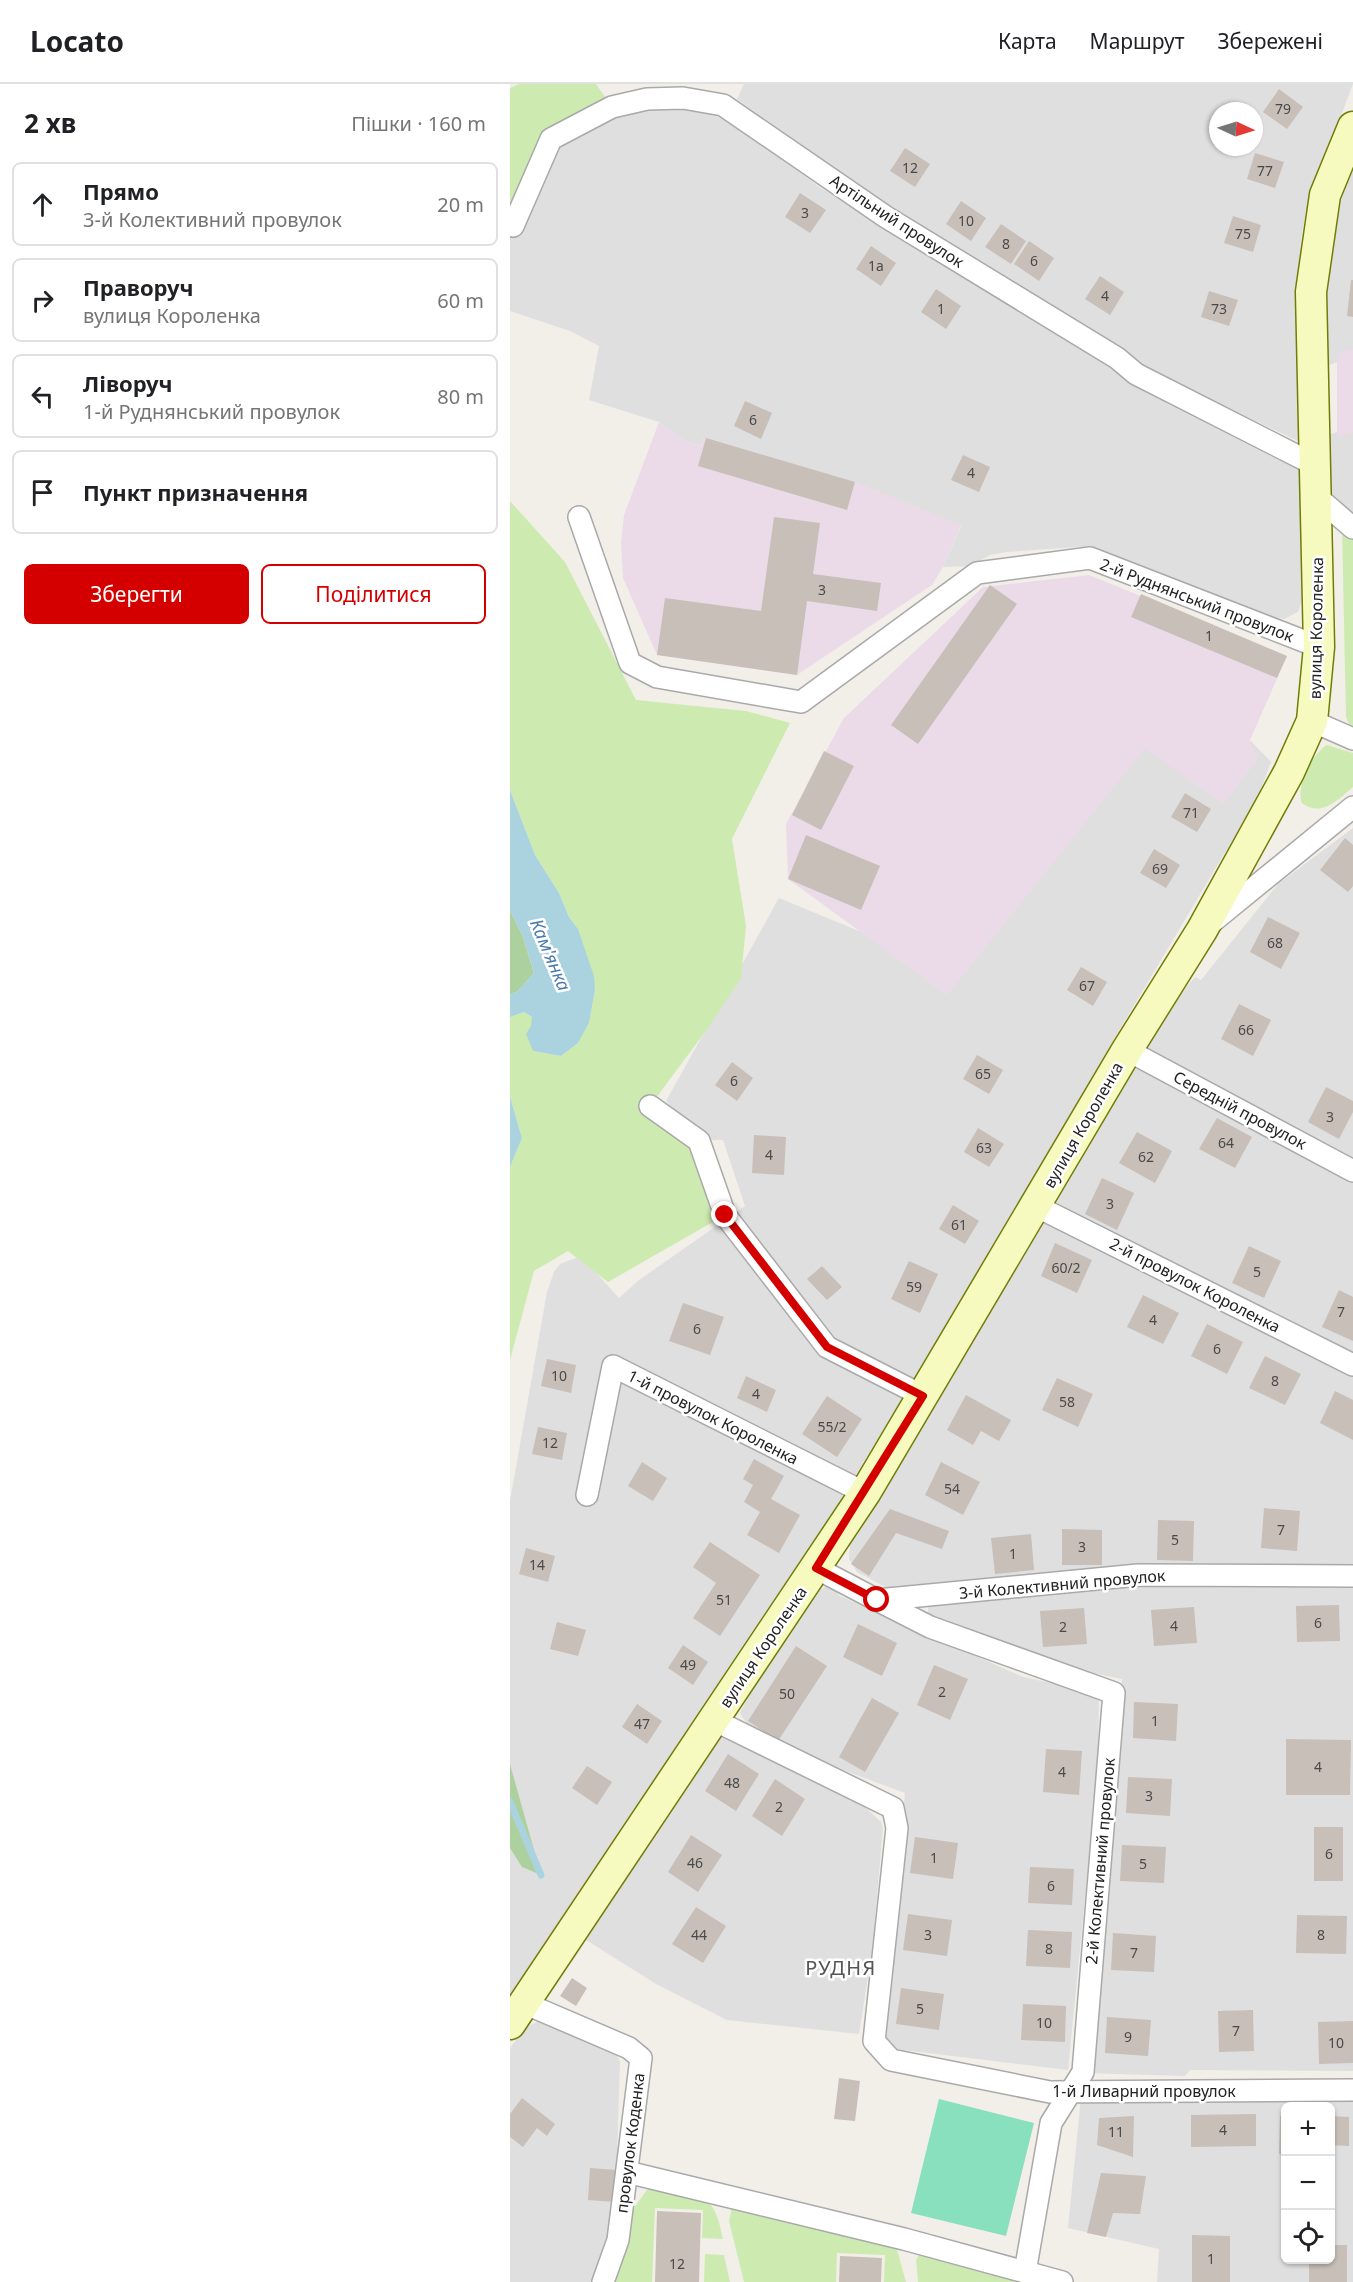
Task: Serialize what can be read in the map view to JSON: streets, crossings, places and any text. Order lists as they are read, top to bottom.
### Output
{
  "streets": {
    "street": [
      "Артільний провулок",
      "2-й Руднянський провулок",
      "вулиця Короленка",
      "Середній провулок",
      "2-й провулок Короленка",
      "1-й провулок Короленка",
      "3-й Колективний провулок",
      "2-й Колективний провулок",
      "1-й Ливарний провулок",
      "провулок Коденка"
    ]
  },
  "crossings": [
    ["Артільний провулок", "вулиця Короленка"],
    ["2-й Руднянський провулок", "вулиця Короленка"],
    ["вулиця Короленка", "Середній провулок"],
    ["вулиця Короленка", "2-й провулок Короленка"],
    ["вулиця Короленка", "1-й провулок Короленка"],
    ["вулиця Короленка", "1-й Ливарний провулок"],
    ["вулиця Короленка", "провулок Коденка"],
    ["3-й Колективний провулок", "2-й Колективний провулок"],
    ["2-й Колективний провулок", "1-й Ливарний провулок"]
  ],
  "districts": ["РУДНЯ"],
  "water": ["Кам'янка"],
  "house_numbers": [
    "79",
    "12",
    "77",
    "3",
    "10",
    "75",
    "8",
    "6",
    "1а",
    "4",
    "1",
    "73",
    "6",
    "4",
    "3",
    "1",
    "71",
    "69",
    "68",
    "67",
    "66",
    "65",
    "6",
    "3",
    "64",
    "63",
    "4",
    "62",
    "3",
    "61",
    "60/2",
    "5",
    "59",
    "7",
    "4",
    "6",
    "6",
    "10",
    "8",
    "4",
    "58",
    "55/2",
    "12",
    "54",
    "7",
    "5",
    "3",
    "1",
    "14",
    "51",
    "6",
    "4",
    "2",
    "49",
    "2",
    "50",
    "1",
    "47",
    "4",
    "4",
    "48",
    "3",
    "2",
    "6",
    "1",
    "46",
    "5",
    "6",
    "44",
    "3",
    "8",
    "8",
    "7",
    "5",
    "10",
    "7",
    "9",
    "10",
    "4",
    "11",
    "1",
    "12"
  ],
  "north": "right",
  "page": {
    "header": "Locato",
    "nav": ["Карта", "Маршрут", "Збережені"],
    "heading": ["2 хв", "Пішки · 160 m"],
    "list": [
      ["Прямо", "3-й Колективний провулок", "20 m"],
      ["Праворуч", "вулиця Короленка", "60 m"],
      ["Ліворуч", "1-й Руднянський провулок", "80 m"],
      "Пункт призначення"
    ],
    "buttons": ["Зберегти", "Поділитися"],
    "map_buttons": ["+", "−"]
  }
}
